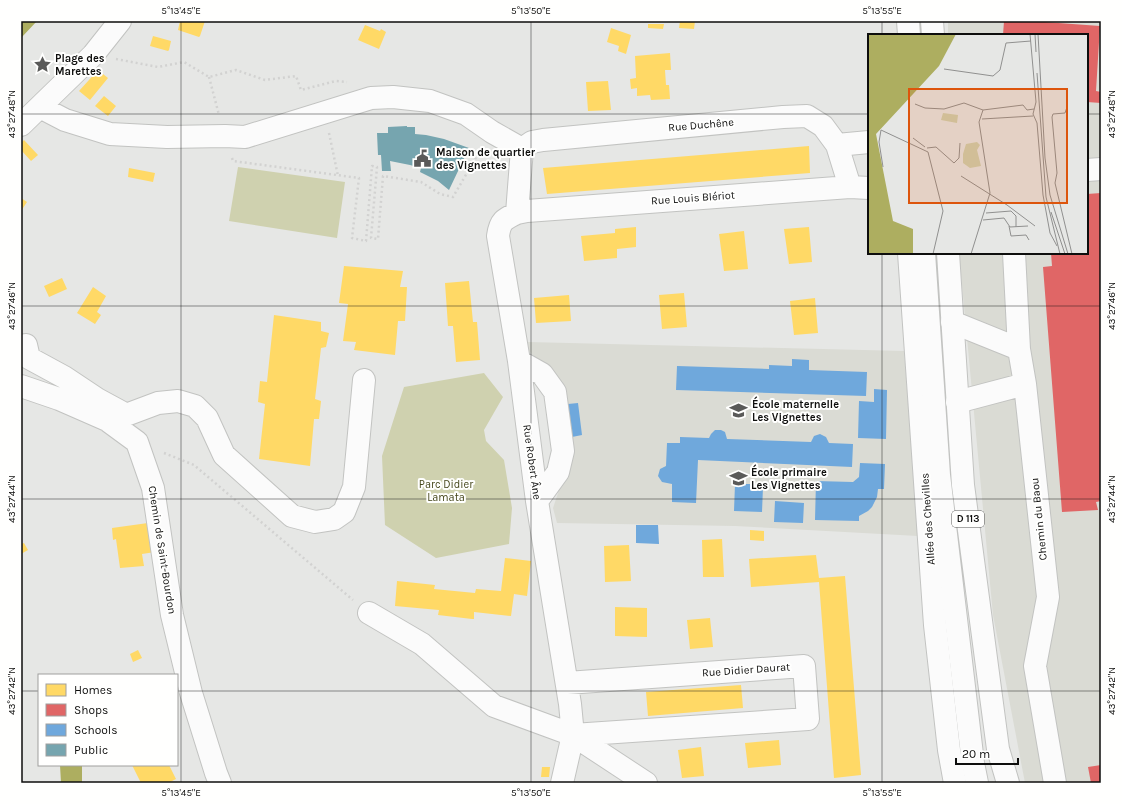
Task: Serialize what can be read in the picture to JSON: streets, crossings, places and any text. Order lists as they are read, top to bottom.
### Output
{
  "streets": {
    "street": [
      "Rue Duchêne",
      "Rue Louis Blériot",
      "Rue Robert Âne",
      "Allée des Chevilles",
      "D 113",
      "Chemin du Baou",
      "Chemin de Saint-Bourdon",
      "Rue Didier Daurat"
    ]
  },
  "crossings": [
    ["Rue Duchêne", "Rue Louis Blériot"],
    ["Rue Louis Blériot", "Rue Robert Âne"],
    ["Rue Robert Âne", "Rue Didier Daurat"]
  ],
  "parks": ["Parc Didier Lamata"],
  "places": {
    "place": ["Plage des Marettes"],
    "public building": ["Maison de quartier des Vignettes"],
    "school or university": ["École maternelle Les Vignettes", "École primaire Les Vignettes"]
  },
  "legend": [
    "Homes",
    "Shops",
    "Schools",
    "Public"
  ],
  "scale_bar": "20 m",
  "coordinates": [
    "5°13'45\"E",
    "5°13'50\"E",
    "5°13'55\"E",
    "43°27'48\"N",
    "43°27'46\"N",
    "43°27'44\"N",
    "43°27'42\"N"
  ]
}
